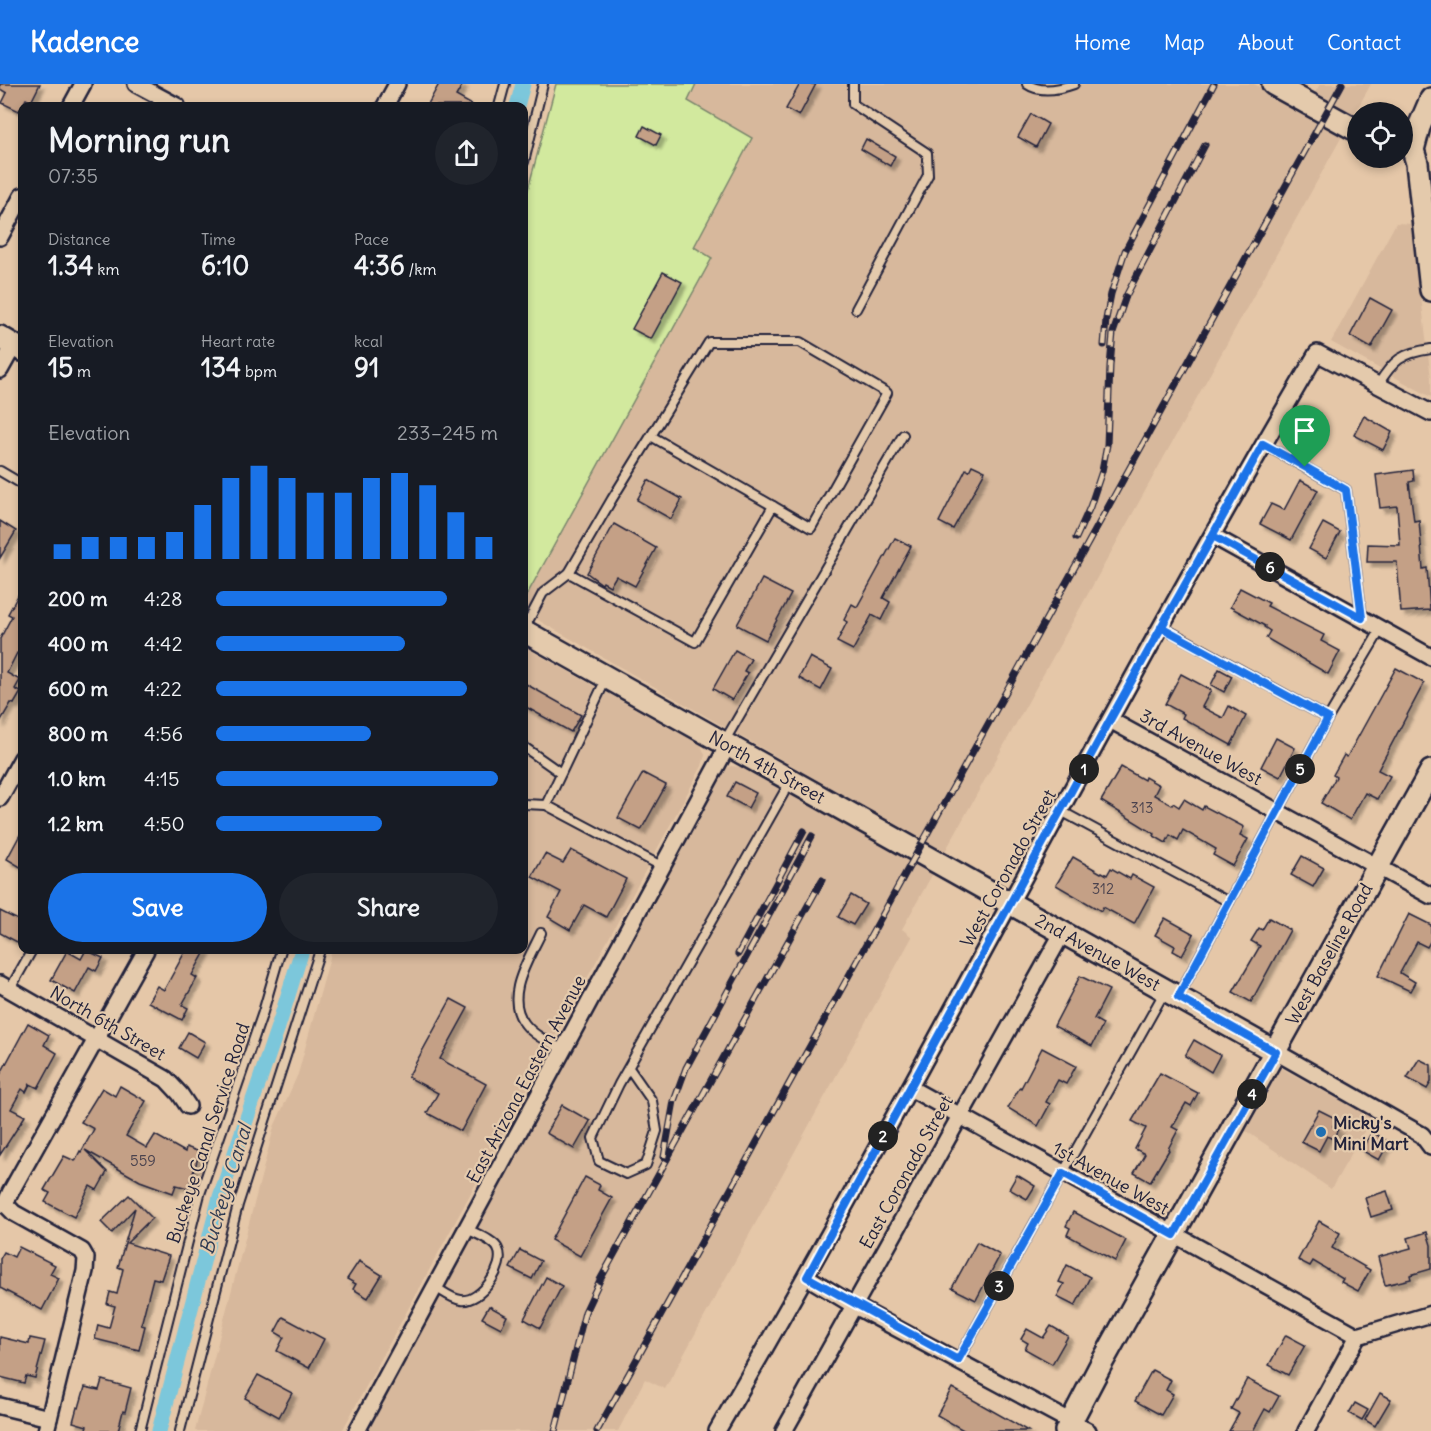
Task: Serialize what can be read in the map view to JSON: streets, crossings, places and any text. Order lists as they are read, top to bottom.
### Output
{
  "streets": {
    "main road": ["North 4th Street", "2nd Avenue West", "West Baseline Road"],
    "street": [
      "3rd Avenue West",
      "West Coronado Street",
      "North 6th Street",
      "East Arizona Eastern Avenue",
      "East Coronado Street",
      "1st Avenue West"
    ],
    "lane": ["Buckeye Canal Service Road"]
  },
  "crossings": [
    ["3rd Avenue West", "West Coronado Street"],
    ["3rd Avenue West", "West Baseline Road"],
    ["North 4th Street", "West Coronado Street"],
    ["North 4th Street", "2nd Avenue West"],
    ["North 4th Street", "East Arizona Eastern Avenue"],
    ["West Coronado Street", "2nd Avenue West"],
    ["West Coronado Street", "1st Avenue West"],
    ["2nd Avenue West", "West Baseline Road"],
    ["2nd Avenue West", "East Coronado Street"],
    ["West Baseline Road", "1st Avenue West"],
    ["East Coronado Street", "1st Avenue West"]
  ],
  "water": ["Buckeye Canal"],
  "places": ["Micky's Mini Mart"],
  "house_numbers": ["313", "312", "559"],
  "page": {
    "header": "Kadence",
    "nav": [
      "Home",
      "Map",
      "About",
      "Contact"
    ],
    "heading": ["Morning run", "07:35"],
    "stats": [
      ["Distance", "1.34 km"],
      ["Time", "6:10"],
      ["Pace", "4:36 /km"],
      ["Elevation", "15 m"],
      ["Heart rate", "134 bpm"],
      ["kcal", "91"]
    ],
    "chart": ["Elevation", "233–245 m"],
    "pins": [
      "6",
      "1",
      "5",
      "4",
      "2",
      "3"
    ],
    "list": [
      {
        "name": "200 m",
        "note": "4:28"
      },
      {
        "name": "400 m",
        "note": "4:42"
      },
      {
        "name": "600 m",
        "note": "4:22"
      },
      {
        "name": "800 m",
        "note": "4:56"
      },
      {
        "name": "1.0 km",
        "note": "4:15"
      },
      {
        "name": "1.2 km",
        "note": "4:50"
      }
    ],
    "buttons": ["Save", "Share"]
  }
}
